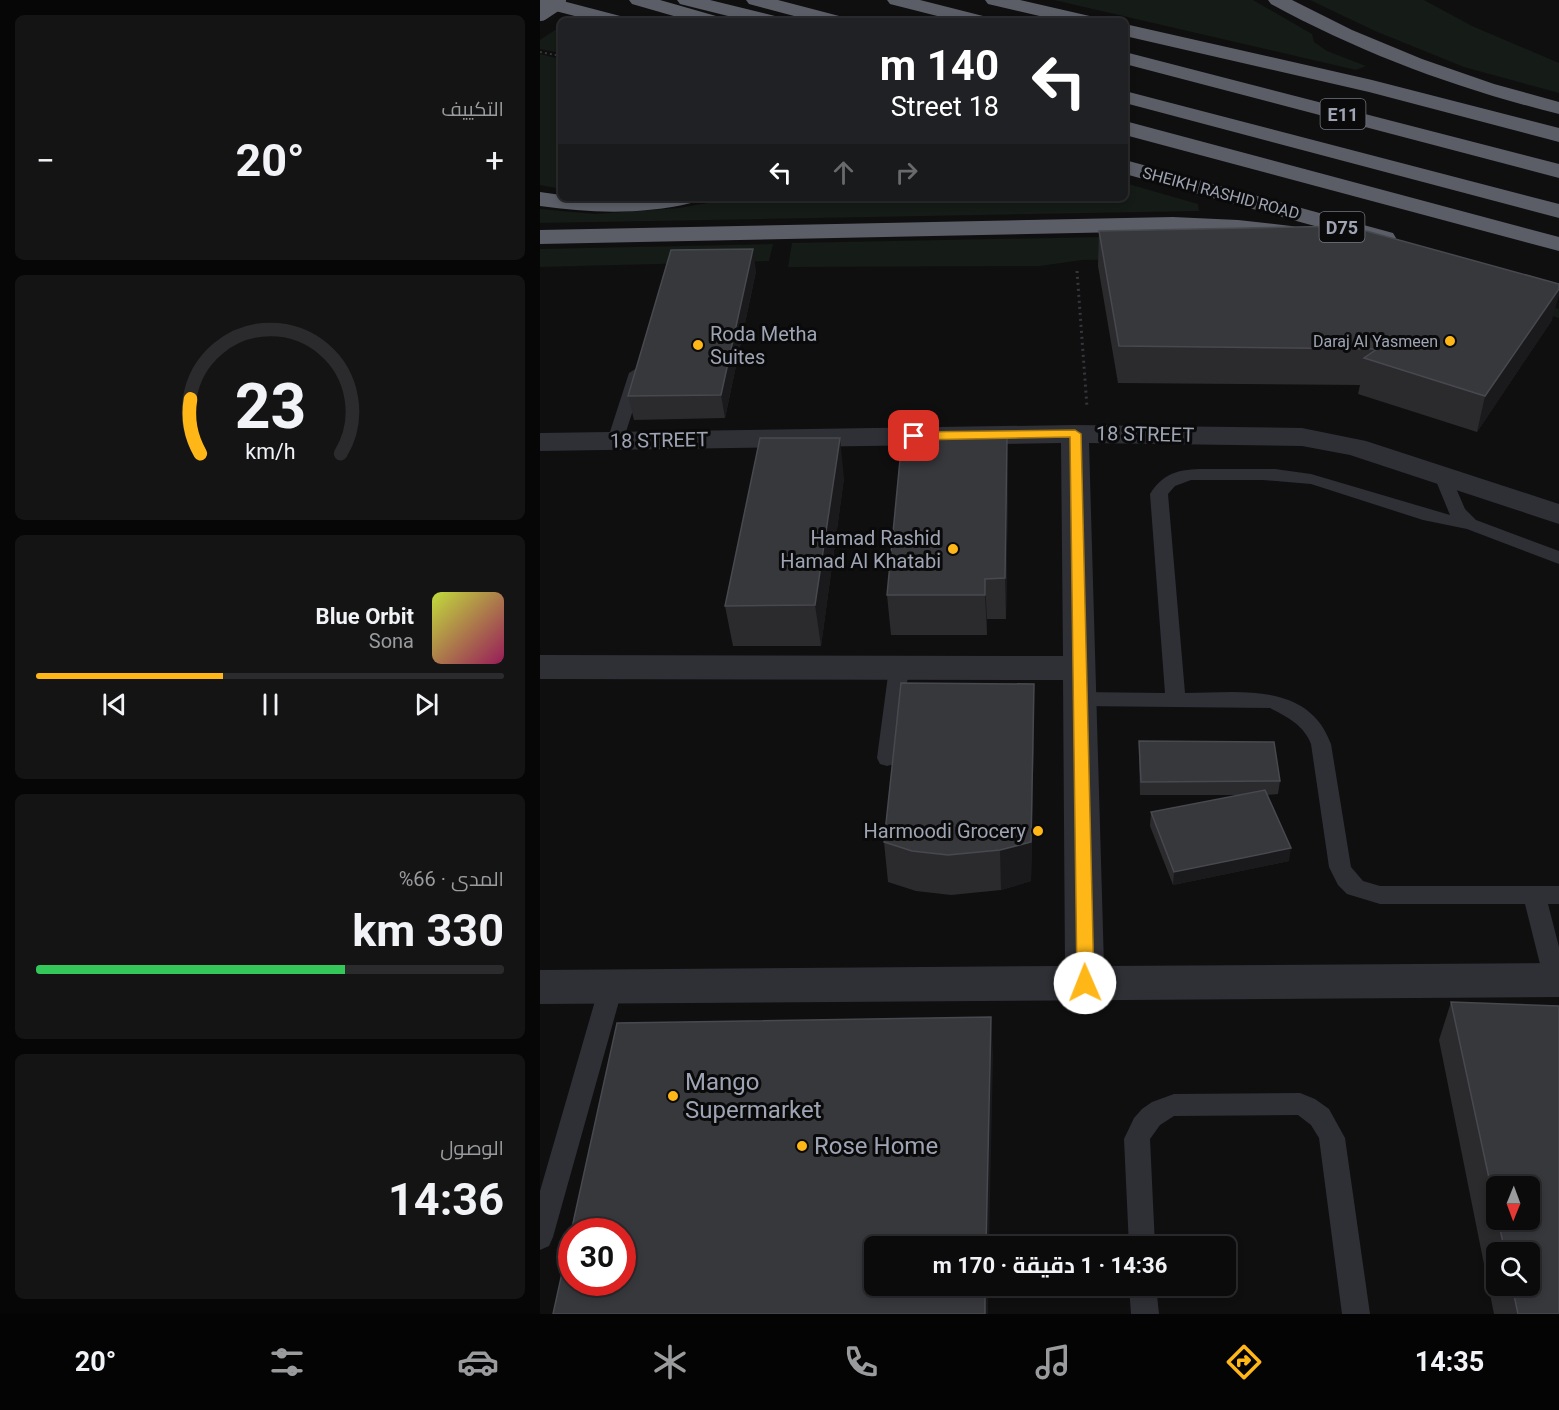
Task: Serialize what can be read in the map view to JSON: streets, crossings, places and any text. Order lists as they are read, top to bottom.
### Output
{
  "streets": {
    "highway": ["E11", "SHEIKH RASHID ROAD", "D75"],
    "street": ["18 STREET"]
  },
  "places": [
    "Daraj Al Yasmeen",
    "Roda Metha Suites",
    "Hamad Rashid Hamad Al Khatabi",
    "Harmoodi Grocery",
    "Mango Supermarket",
    "Rose Home"
  ],
  "north": "bottom",
  "page": {
    "tile": [
      "التكييف",
      ["المدى · 66%", "330 km"],
      ["الوصول", "14:36"]
    ],
    "turn": ["140 m", "18 Street"],
    "heat": ["−", "20°", "+"],
    "song": ["Blue Orbit", "Sona"],
    "limit": "30",
    "trip": "14:36 · 1 دقيقة · 170 m",
    "tabs": ["14:35", "20°"],
    "gauge": ["23", "km/h"]
  }
}
